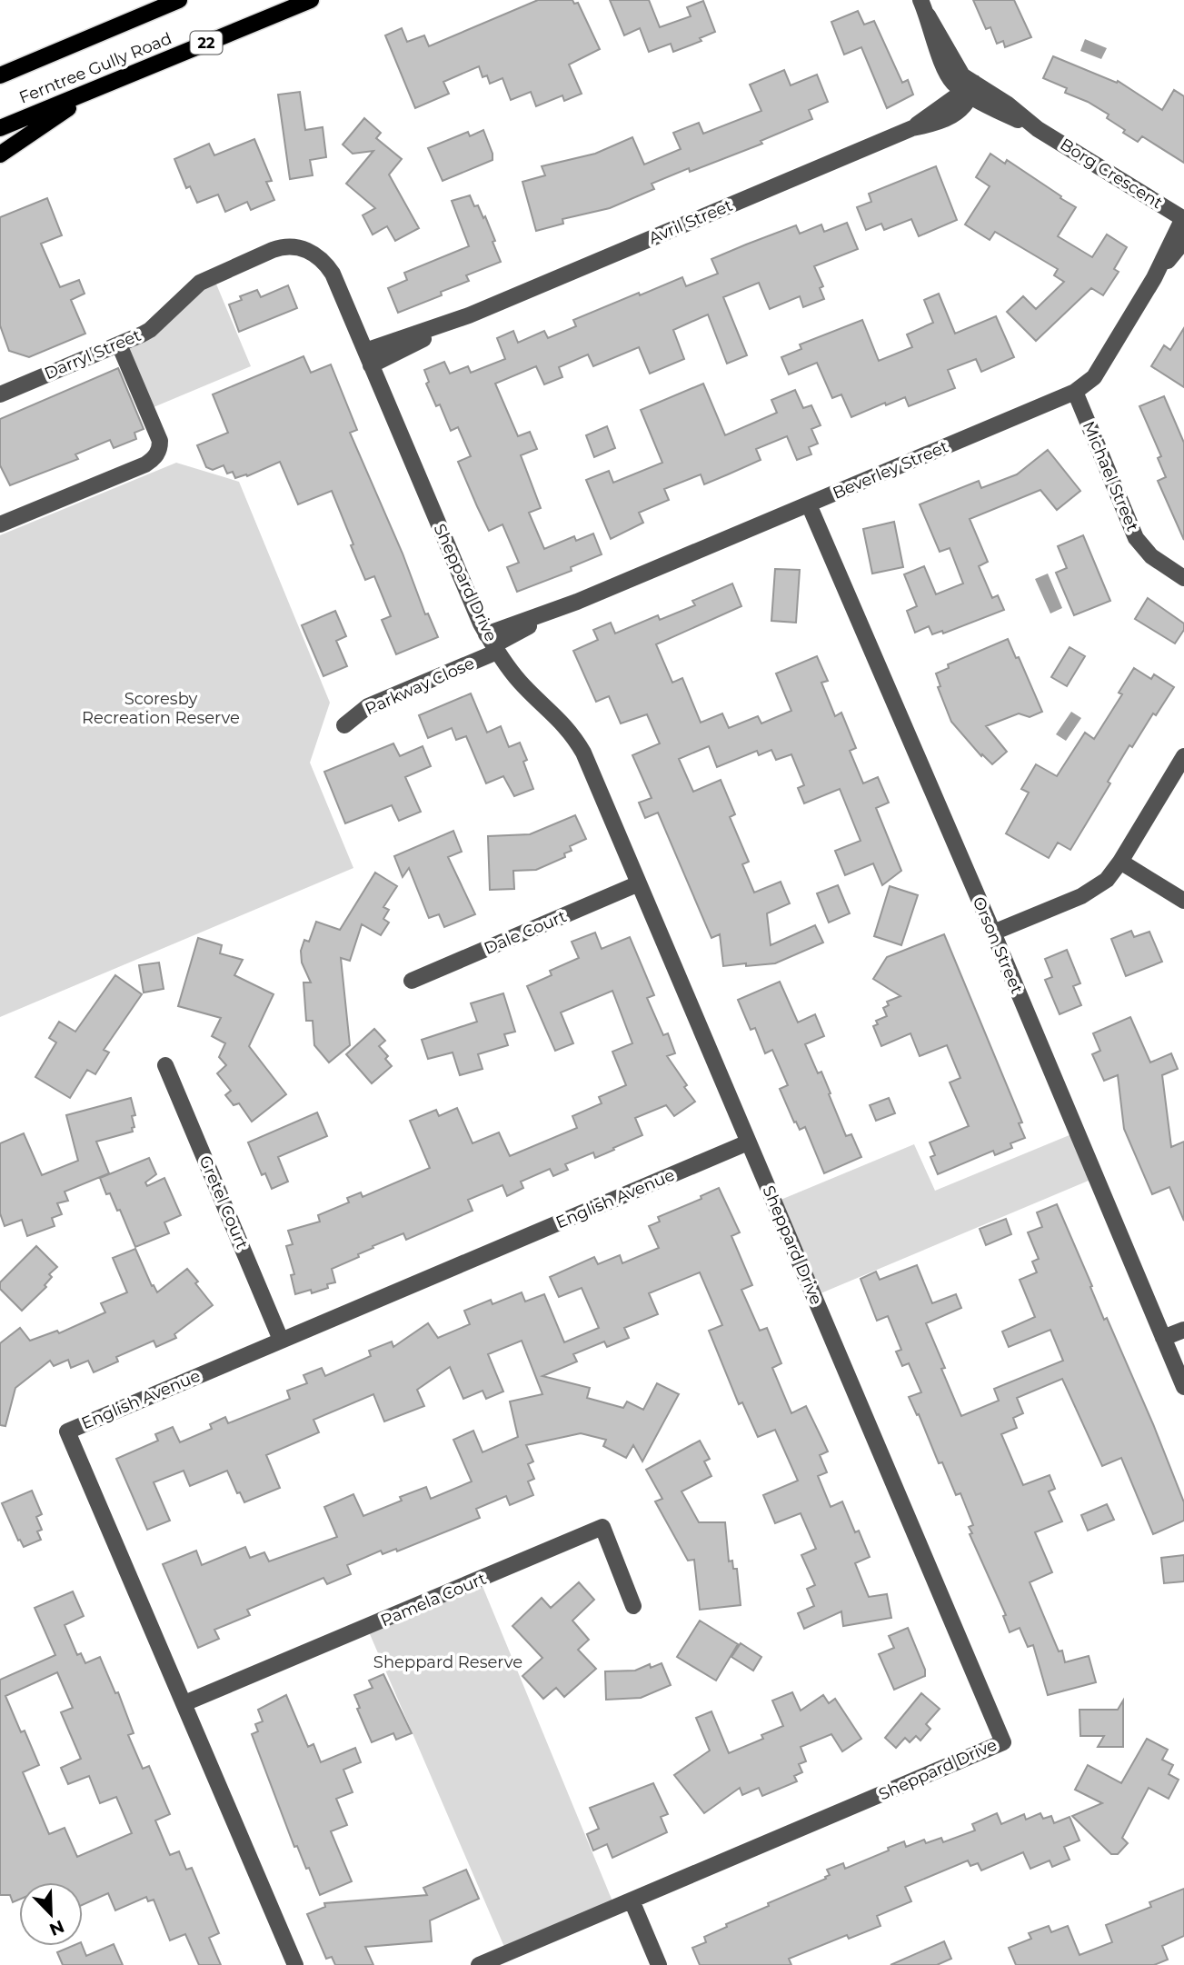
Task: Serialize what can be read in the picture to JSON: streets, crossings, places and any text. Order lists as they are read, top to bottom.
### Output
{
  "streets": {
    "main road": ["22", "Ferntree Gully Road"],
    "street": [
      "Borg Crescent",
      "Avril Street",
      "Darryl Street",
      "Beverley Street",
      "Michael Street",
      "Sheppard Drive",
      "Parkway Close",
      "Dale Court",
      "Orson Street",
      "English Avenue",
      "Gretel Court",
      "Pamela Court"
    ]
  },
  "crossings": [
    ["Borg Crescent", "Avril Street"],
    ["Borg Crescent", "Beverley Street"],
    ["Avril Street", "Sheppard Drive"],
    ["Darryl Street", "Sheppard Drive"],
    ["Beverley Street", "Michael Street"],
    ["Beverley Street", "Sheppard Drive"],
    ["Beverley Street", "Parkway Close"],
    ["Beverley Street", "Orson Street"],
    ["Sheppard Drive", "Parkway Close"],
    ["Sheppard Drive", "Dale Court"],
    ["Sheppard Drive", "English Avenue"],
    ["English Avenue", "Gretel Court"],
    ["English Avenue", "Pamela Court"]
  ],
  "parks": ["Scoresby Recreation Reserve", "Sheppard Reserve"],
  "north": "bottom right"
}
